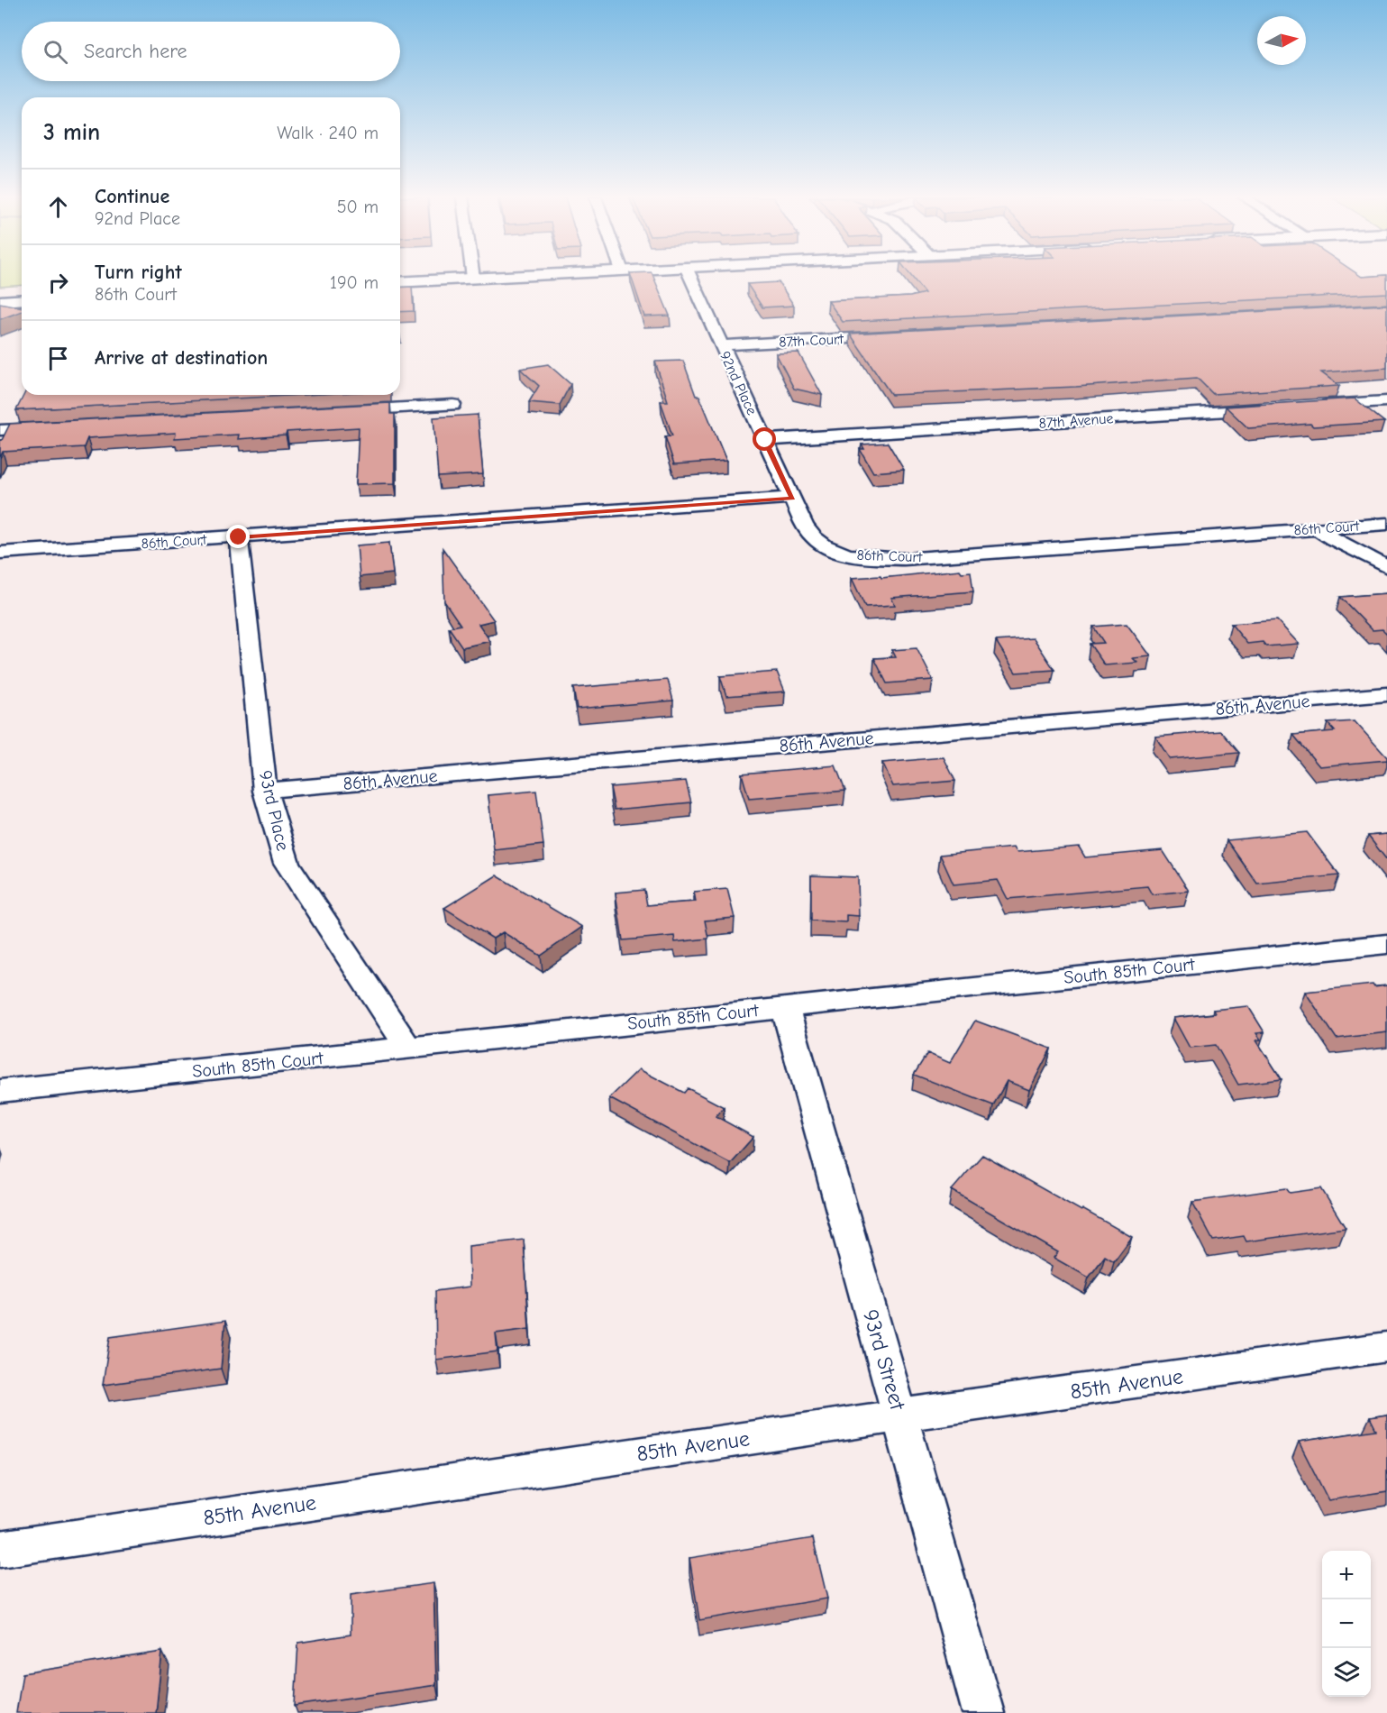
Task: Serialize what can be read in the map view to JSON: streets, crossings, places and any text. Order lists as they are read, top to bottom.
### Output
{
  "streets": {
    "street": [
      "87th Court",
      "92nd Place",
      "87th Avenue",
      "86th Court",
      "86th Avenue",
      "93rd Place",
      "South 85th Court",
      "93rd Street",
      "85th Avenue"
    ]
  },
  "crossings": [
    ["87th Court", "92nd Place"],
    ["92nd Place", "87th Avenue"],
    ["92nd Place", "86th Court"],
    ["86th Court", "93rd Place"],
    ["86th Avenue", "93rd Place"],
    ["93rd Place", "South 85th Court"],
    ["South 85th Court", "93rd Street"],
    ["93rd Street", "85th Avenue"]
  ],
  "north": "right",
  "page": {
    "search": "Search here",
    "heading": ["3 min", "Walk · 240 m"],
    "list": [
      ["Continue", "92nd Place", "50 m"],
      ["Turn right", "86th Court", "190 m"],
      "Arrive at destination"
    ],
    "map_buttons": ["+", "−"]
  }
}
